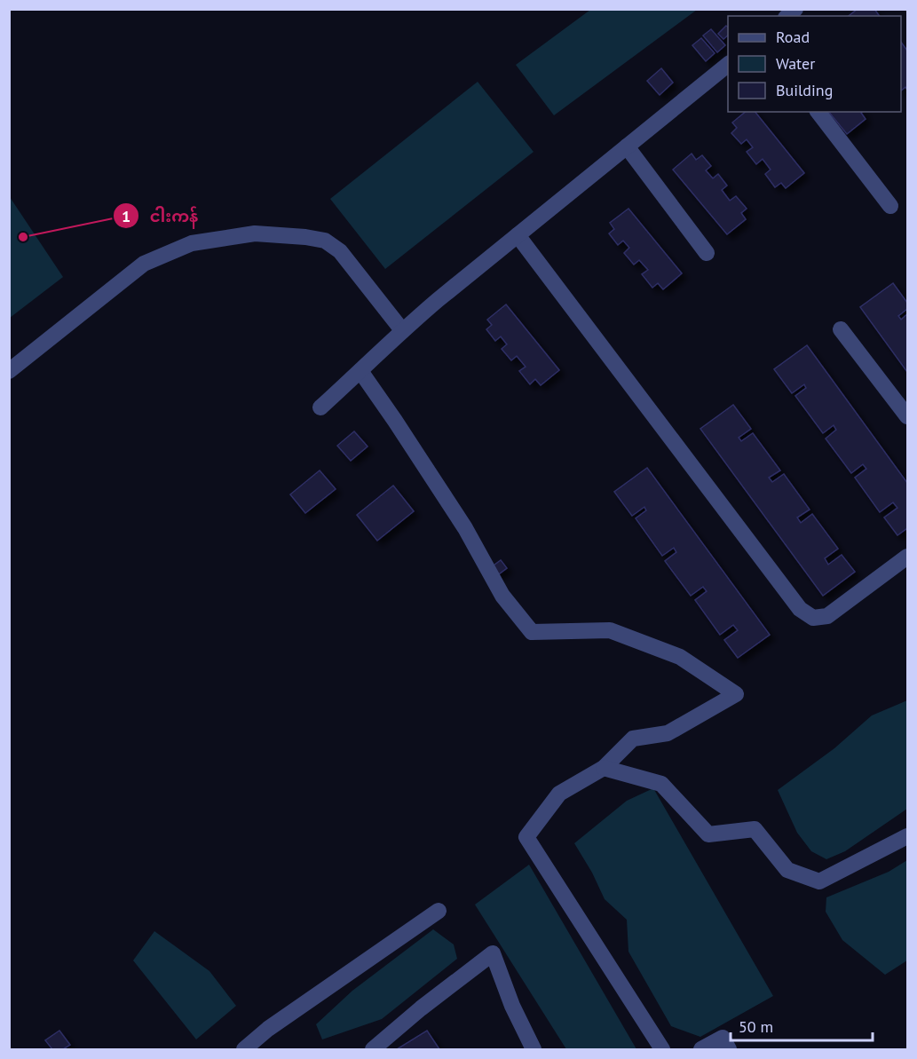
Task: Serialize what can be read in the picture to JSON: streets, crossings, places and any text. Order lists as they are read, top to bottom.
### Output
{
  "places": ["ငါးကန်"],
  "legend": ["Road", "Water", "Building"],
  "scale_bar": "50 m"
}
